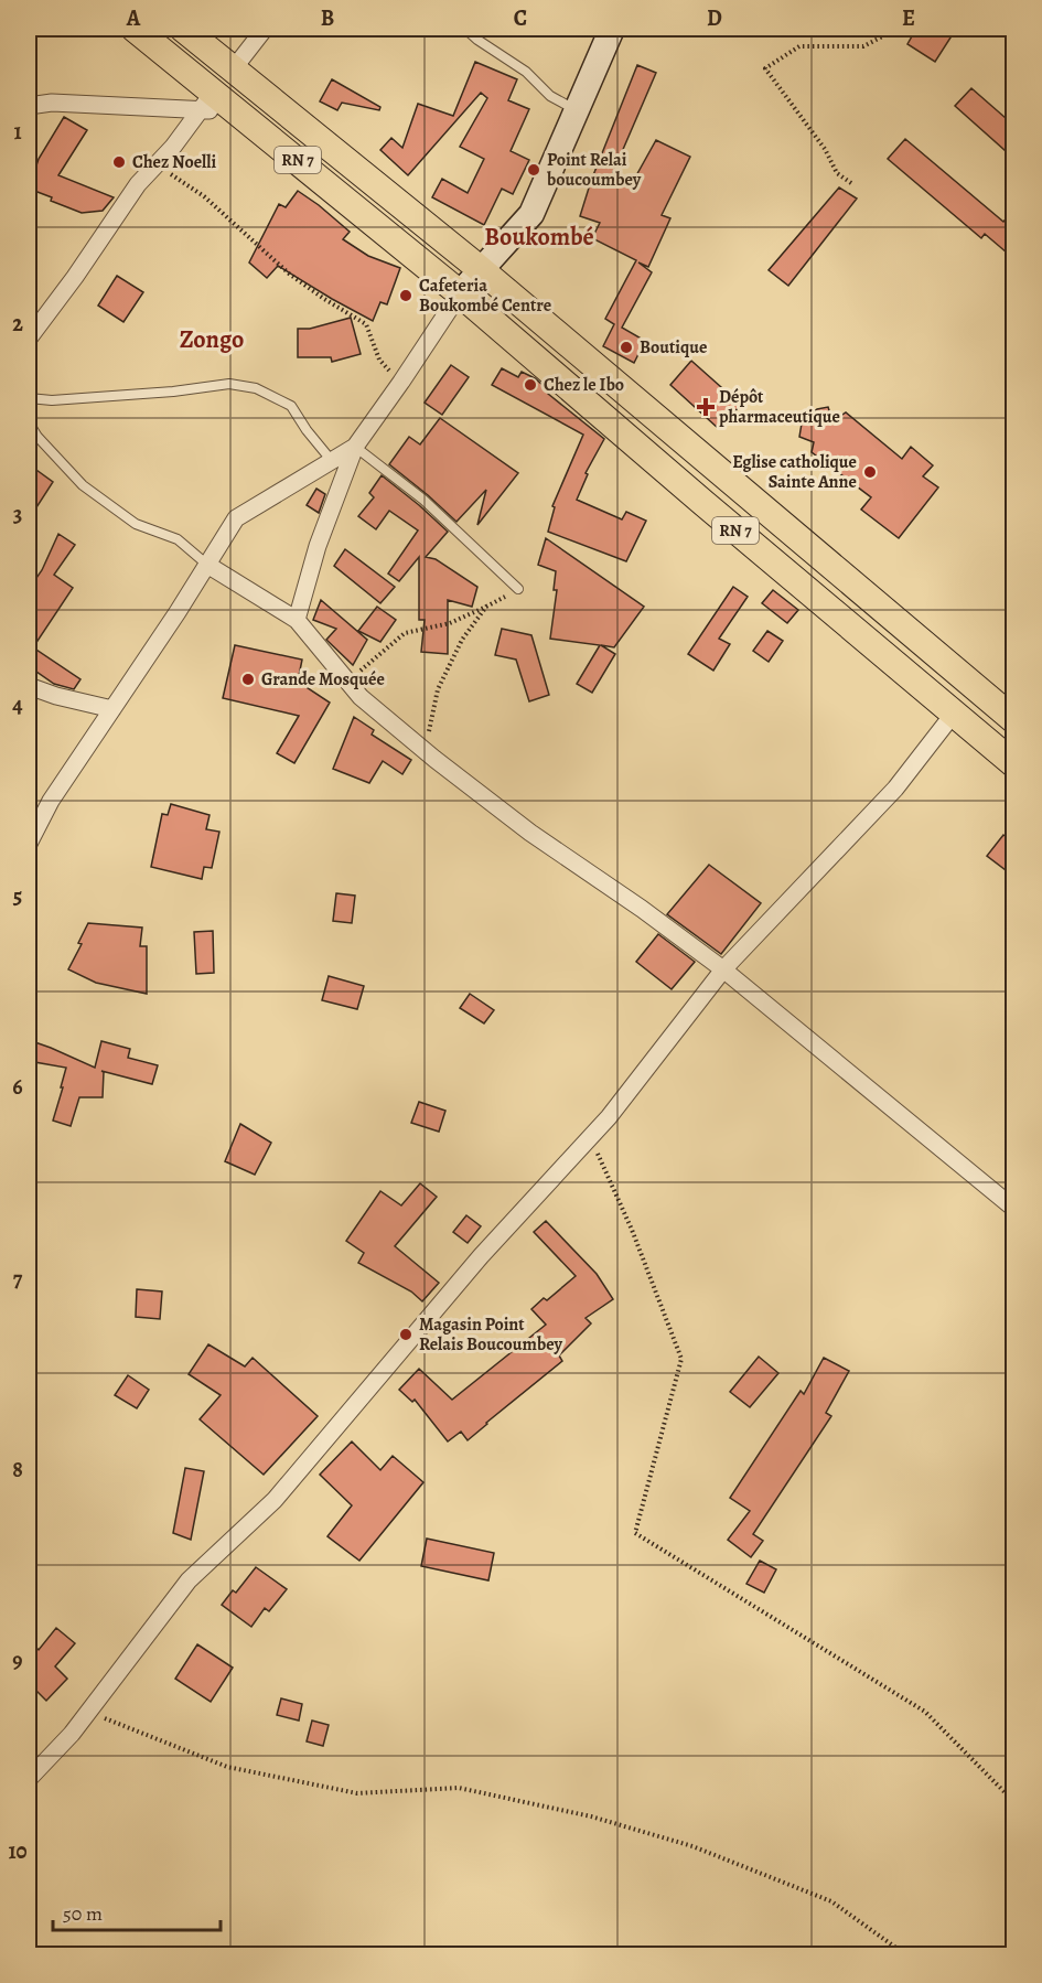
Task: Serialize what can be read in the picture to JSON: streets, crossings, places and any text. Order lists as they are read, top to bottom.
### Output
{
  "streets": {
    "main road": ["RN 7"]
  },
  "districts": ["Boukombé", "Zongo"],
  "places": {
    "other": [
      "Chez Noelli",
      "Point Relai boucoumbey",
      "Cafeteria Boukombé Centre",
      "Boutique",
      "Chez le Ibo",
      "Eglise catholique Sainte Anne",
      "Grande Mosquée",
      "Magasin Point Relais Boucoumbey"
    ],
    "health": ["Dépôt pharmaceutique"]
  },
  "scale_bar": "50 m",
  "grid": {
    "columns": [
      "A",
      "B",
      "C",
      "D",
      "E"
    ],
    "rows": [
      "1",
      "2",
      "3",
      "4",
      "5",
      "6",
      "7",
      "8",
      "9",
      "10"
    ]
  }
}
